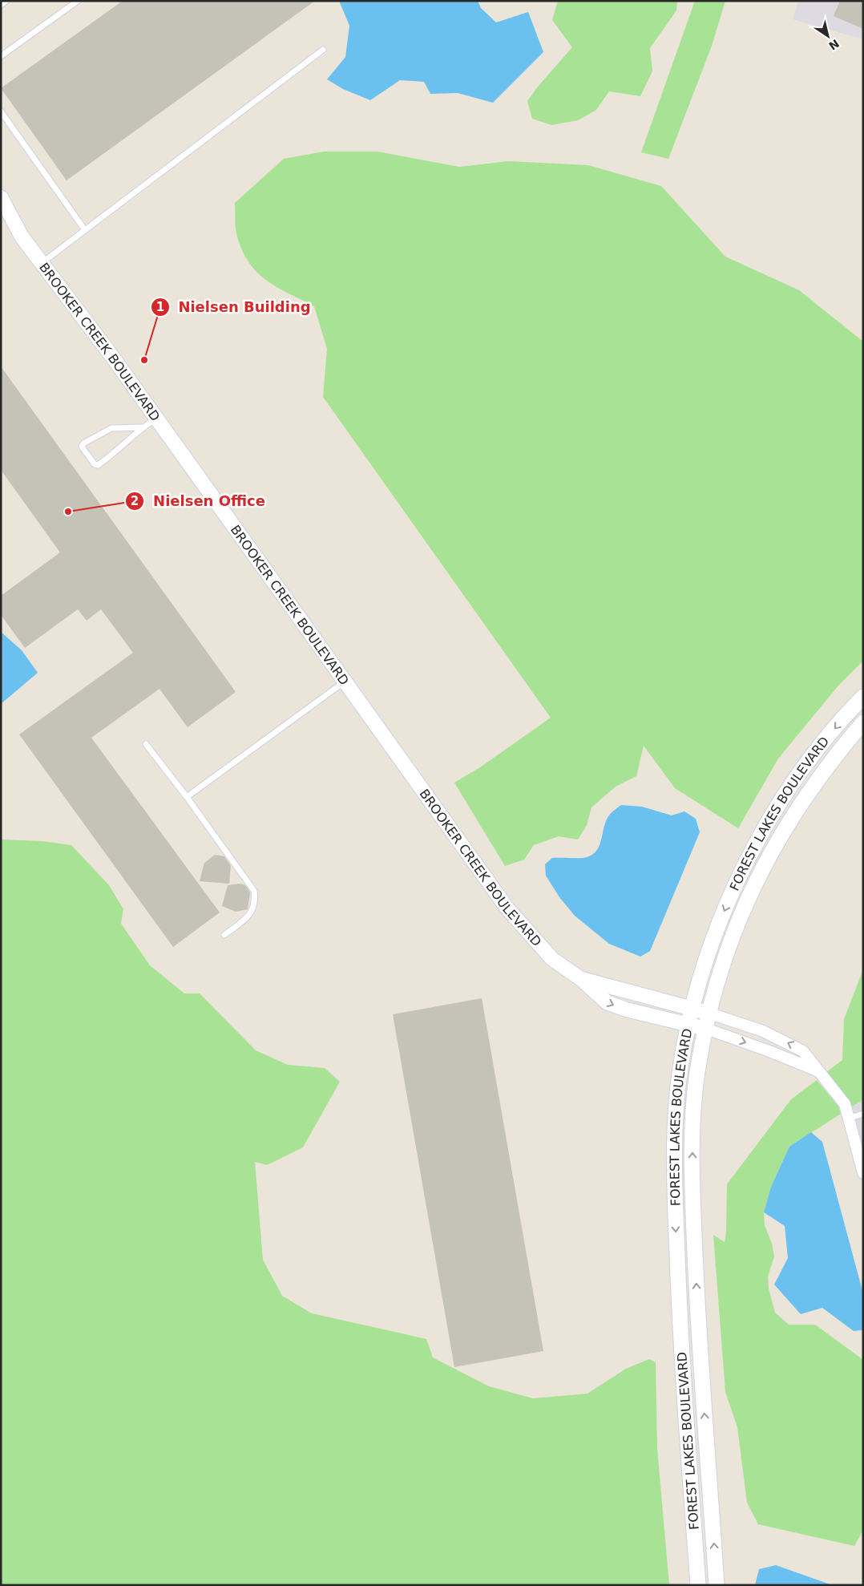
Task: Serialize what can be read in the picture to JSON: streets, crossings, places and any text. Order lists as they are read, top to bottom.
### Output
{
  "streets": {
    "main road": ["FOREST LAKES BOULEVARD"],
    "street": ["BROOKER CREEK BOULEVARD"]
  },
  "crossings": [
    ["BROOKER CREEK BOULEVARD", "FOREST LAKES BOULEVARD"]
  ],
  "places": ["Nielsen Building", "Nielsen Office"],
  "north": "bottom right"
}
